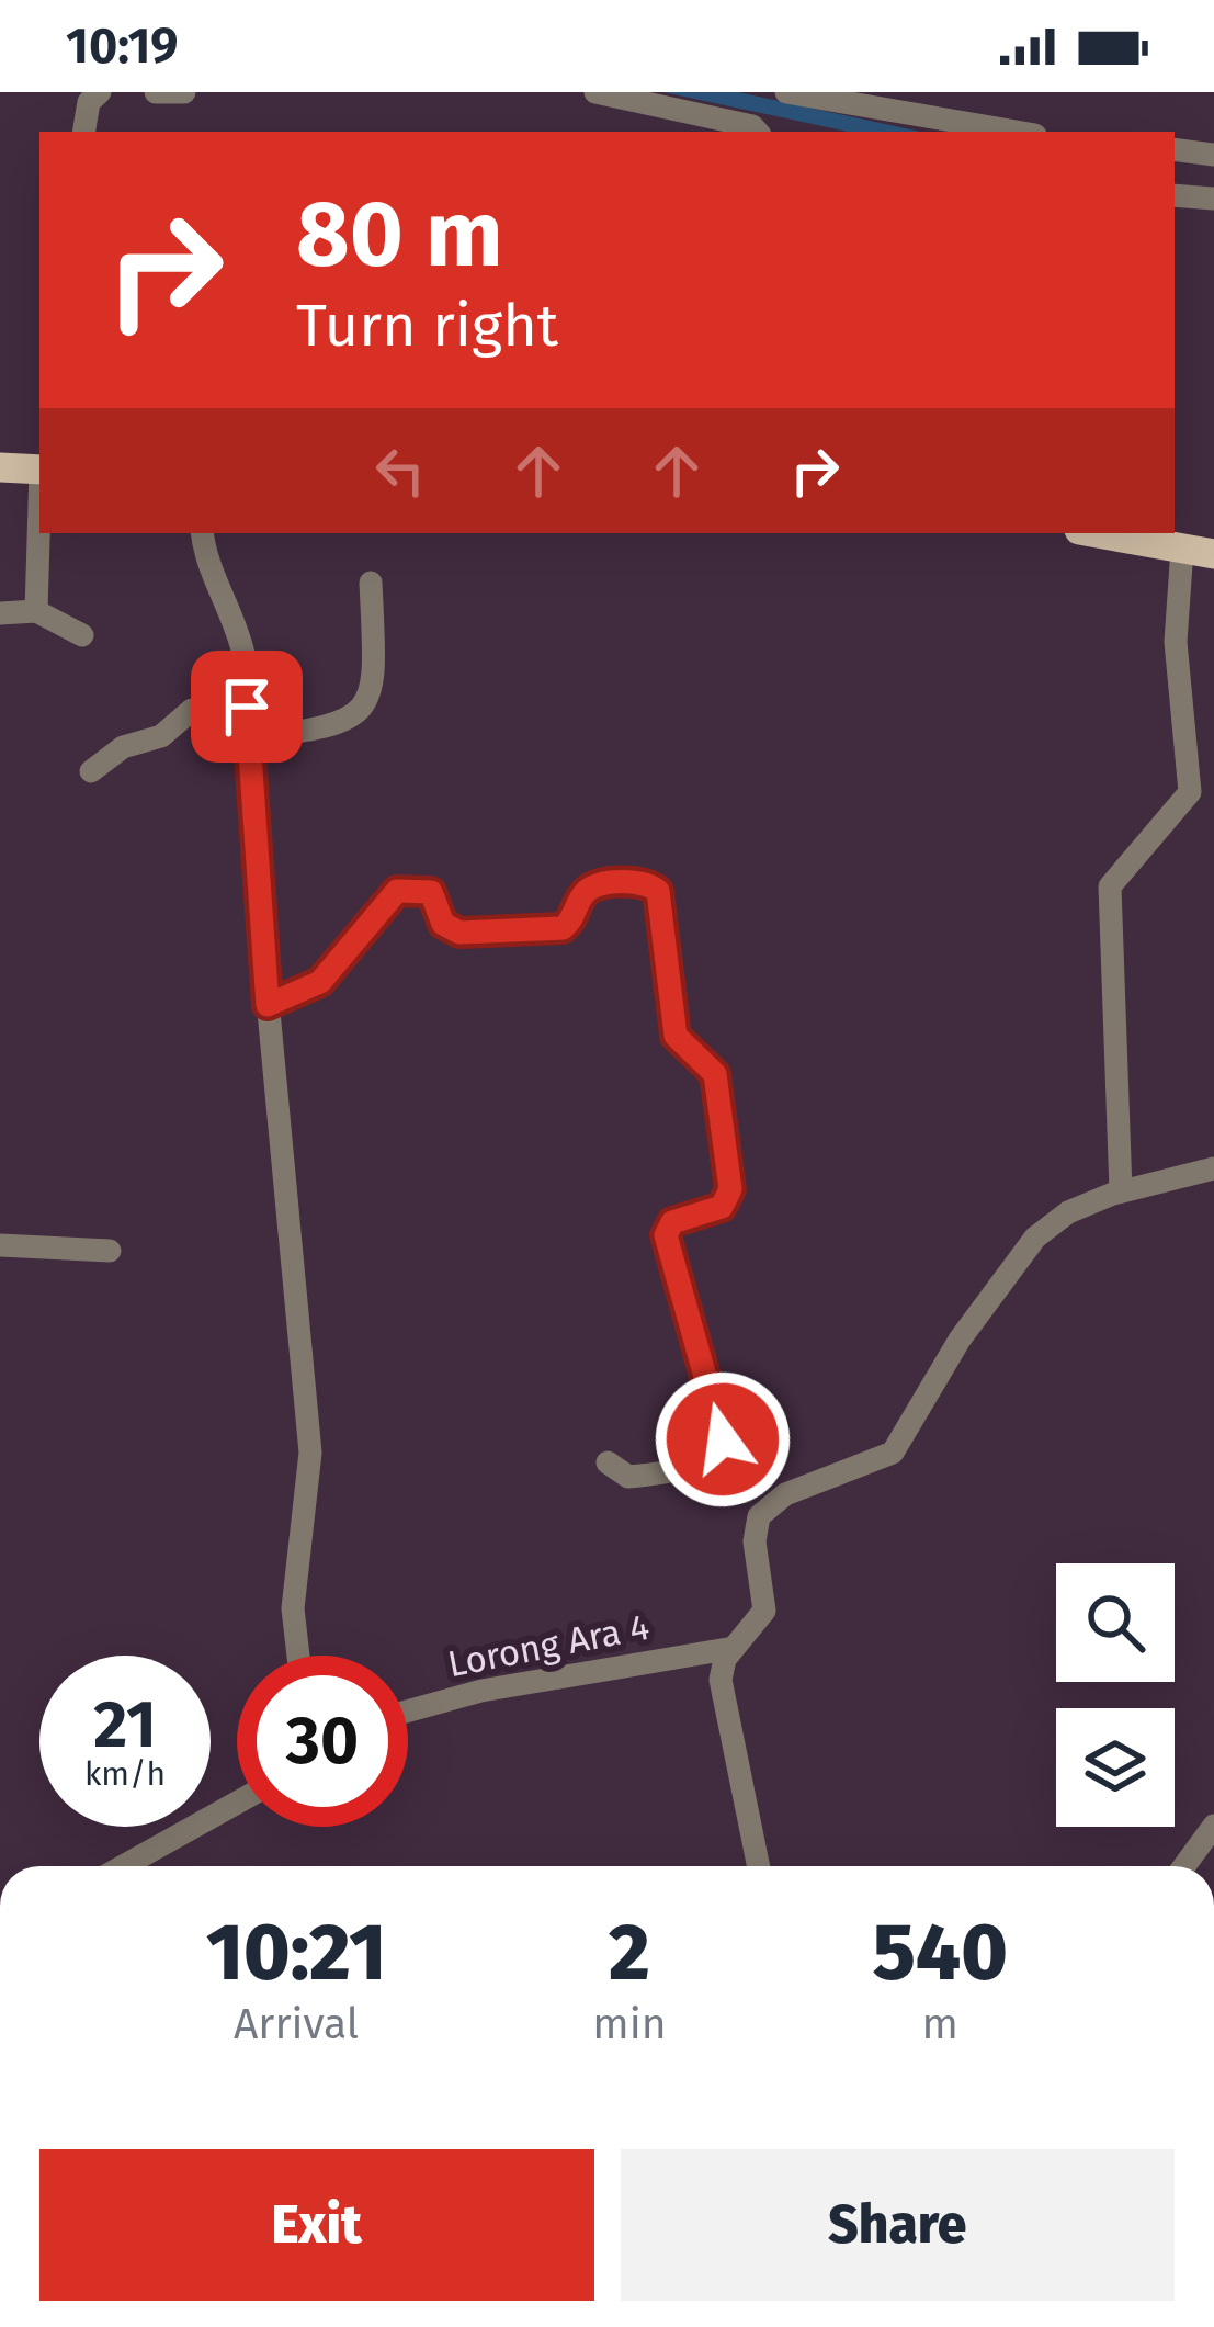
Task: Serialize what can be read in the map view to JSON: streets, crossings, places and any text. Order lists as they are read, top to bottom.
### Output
{
  "streets": {
    "street": ["Lorong Ara 4"]
  },
  "page": {
    "status": "10:19",
    "turn": ["80 m", "Turn right"],
    "speed": "21 km/h",
    "limit": "30",
    "eta": [
      "10:21",
      "Arrival",
      "2",
      "min",
      "540",
      "m"
    ],
    "buttons": ["Exit", "Share"]
  }
}
